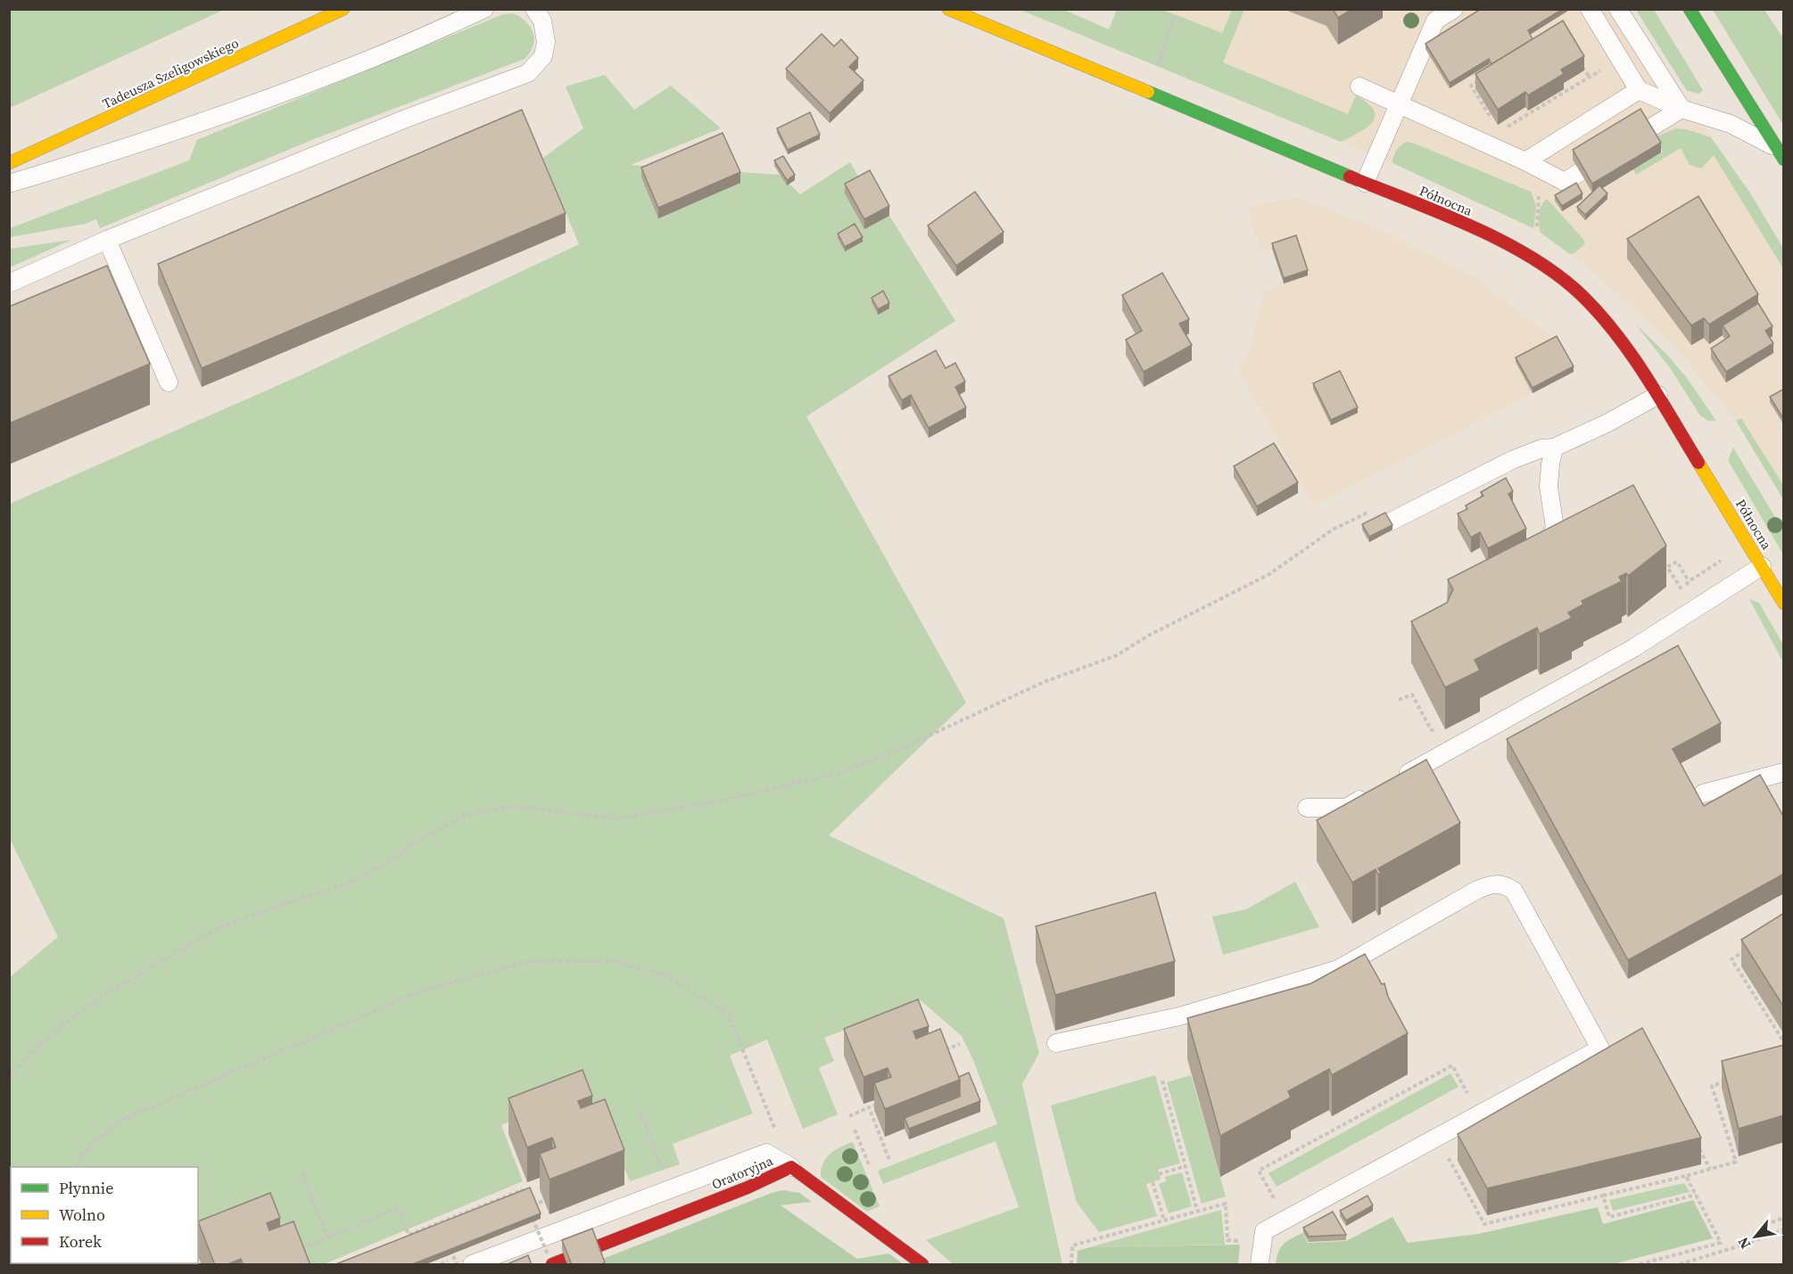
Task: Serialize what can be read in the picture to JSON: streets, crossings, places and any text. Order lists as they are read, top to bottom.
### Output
{
  "streets": {
    "street": ["Tadeusza Szeligowskiego", "Północna", "Oratoryjna"]
  },
  "legend": ["Płynnie", "Wolno", "Korek"],
  "north": "bottom left"
}
